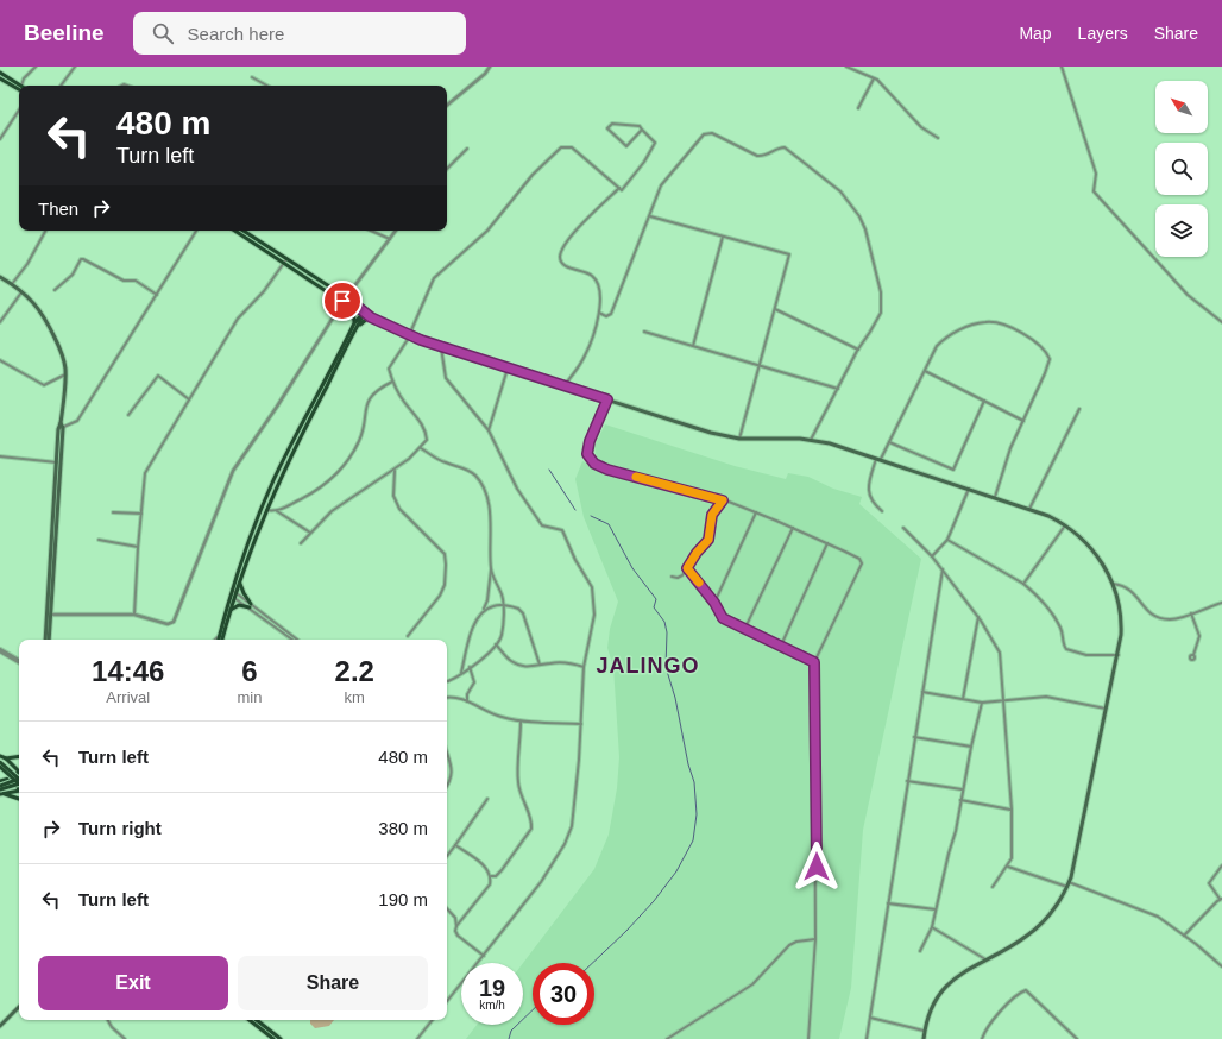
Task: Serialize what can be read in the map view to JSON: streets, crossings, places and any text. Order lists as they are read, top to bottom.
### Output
{
  "districts": ["JALINGO"],
  "north": "top left",
  "page": {
    "header": "Beeline",
    "search": "Search here",
    "nav": ["Map", "Layers", "Share"],
    "turn": ["480 m", "Turn left"],
    "then": "Then",
    "eta": [
      "14:46",
      "Arrival",
      "6",
      "min",
      "2.2",
      "km"
    ],
    "list": [
      {
        "name": "Turn left",
        "value": "480 m"
      },
      {
        "name": "Turn right",
        "value": "380 m"
      },
      {
        "name": "Turn left",
        "value": "190 m"
      }
    ],
    "buttons": ["Exit", "Share"],
    "speed": "19 km/h",
    "limit": "30"
  }
}
